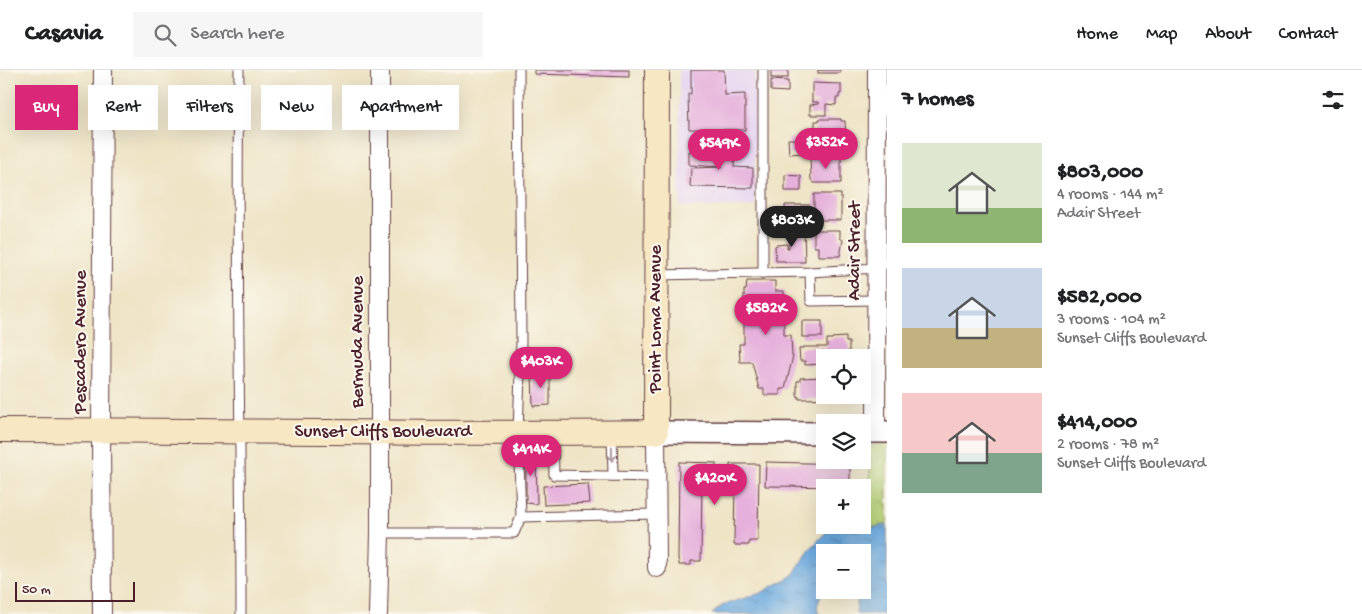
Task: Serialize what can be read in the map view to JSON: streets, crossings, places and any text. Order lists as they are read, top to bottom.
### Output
{
  "streets": {
    "main road": ["Point Loma Avenue", "Sunset Cliffs Boulevard"],
    "street": ["Adair Street", "Pescadero Avenue", "Bermuda Avenue"]
  },
  "crossings": [
    ["Point Loma Avenue", "Sunset Cliffs Boulevard"],
    ["Pescadero Avenue", "Sunset Cliffs Boulevard"],
    ["Bermuda Avenue", "Sunset Cliffs Boulevard"]
  ],
  "scale_bar": "50 m",
  "page": {
    "header": "Casavia",
    "search": "Search here",
    "nav": [
      "Home",
      "Map",
      "About",
      "Contact"
    ],
    "heading": "7 homes",
    "chip": [
      "Buy",
      "Rent",
      "Filters",
      "New",
      "Apartment"
    ],
    "price": [
      "$352K",
      "$549K",
      "$803K",
      "$582K",
      "$403K",
      "$414K",
      "$420K"
    ],
    "list": [
      {
        "name": "$803,000",
        "note": "4 rooms · 144 m² · Adair Street"
      },
      {
        "name": "$582,000",
        "note": "3 rooms · 104 m² · Sunset Cliffs Boulevard"
      },
      {
        "name": "$414,000",
        "note": "2 rooms · 78 m² · Sunset Cliffs Boulevard"
      }
    ],
    "map_buttons": ["+", "−"],
    "scale": "50 m"
  }
}
